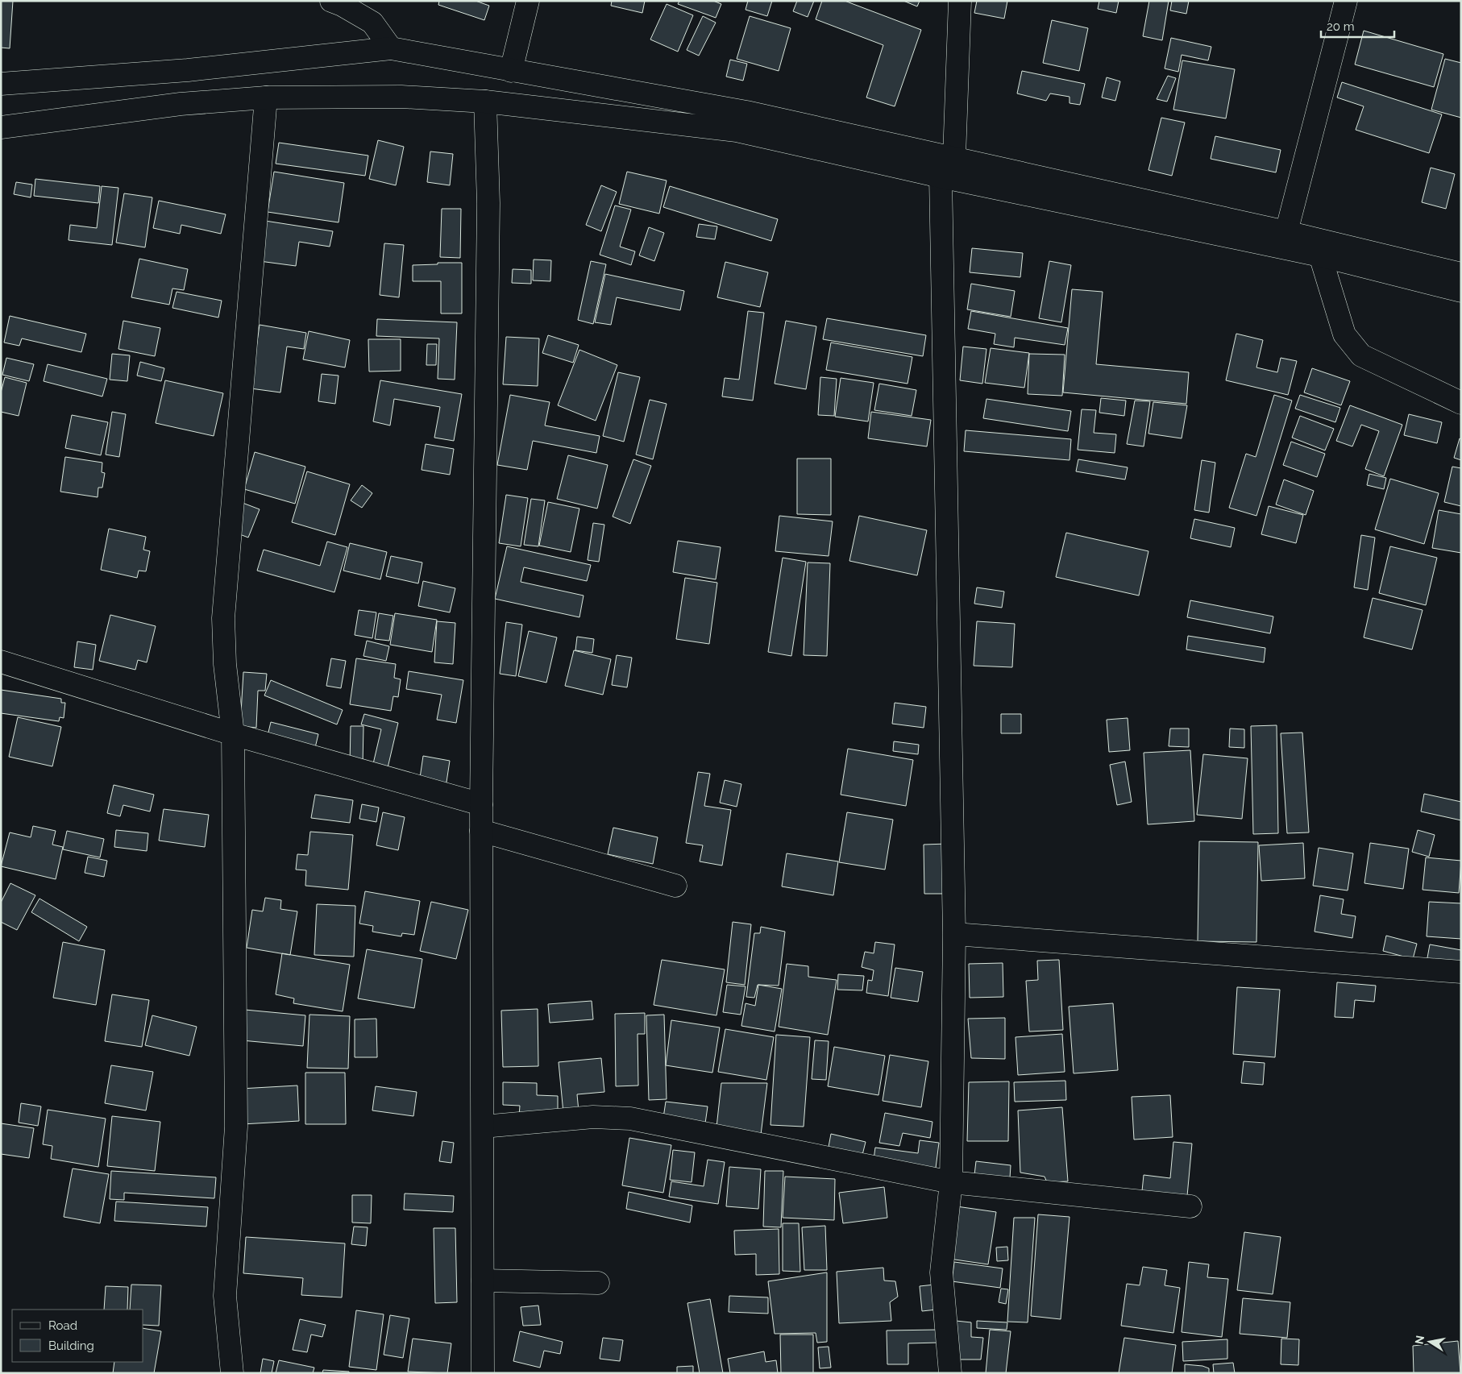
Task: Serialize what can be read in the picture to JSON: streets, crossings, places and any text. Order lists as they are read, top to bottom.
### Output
{
  "legend": ["Road", "Building"],
  "scale_bar": "20 m",
  "north": "left"
}
